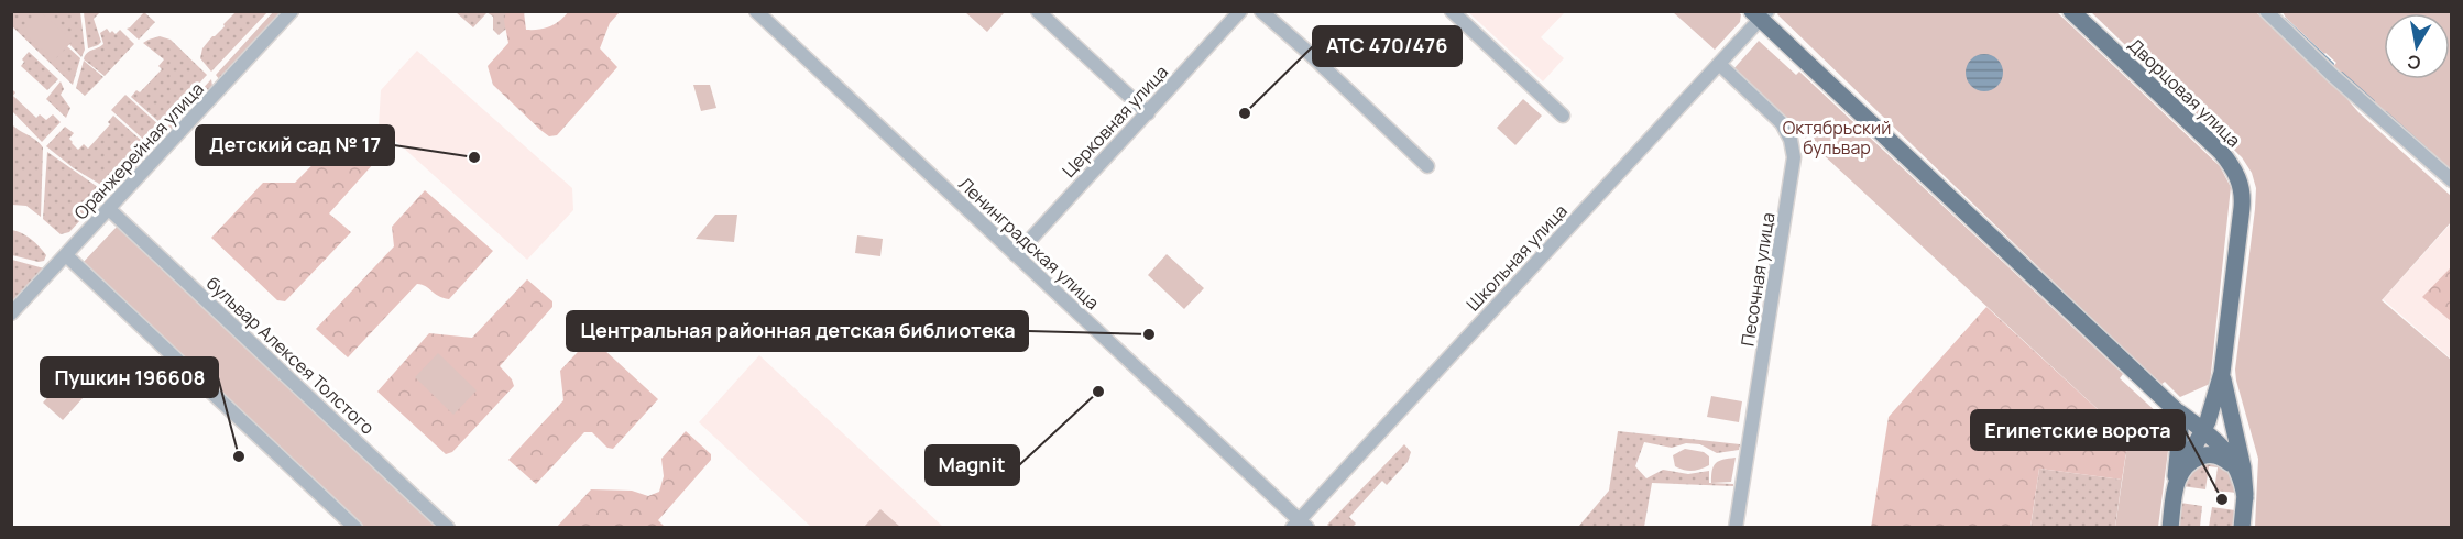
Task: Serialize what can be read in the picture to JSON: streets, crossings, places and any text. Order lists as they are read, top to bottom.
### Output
{
  "streets": {
    "main road": ["Дворцовая улица"],
    "street": [
      "Церковная улица",
      "Оранжерейная улица",
      "Ленинградская улица",
      "Школьная улица",
      "Песочная улица",
      "бульвар Алексея Толстого"
    ]
  },
  "crossings": [
    ["Церковная улица", "Ленинградская улица"],
    ["Оранжерейная улица", "бульвар Алексея Толстого"],
    ["Ленинградская улица", "Школьная улица"],
    ["Школьная улица", "Песочная улица"]
  ],
  "parks": ["Октябрьский бульвар"],
  "places": [
    "АТС 470/476",
    "Детский сад № 17",
    "Центральная районная детская библиотека",
    "Magnit",
    "Пушкин 196608",
    "Египетские ворота"
  ],
  "north": "bottom"
}
